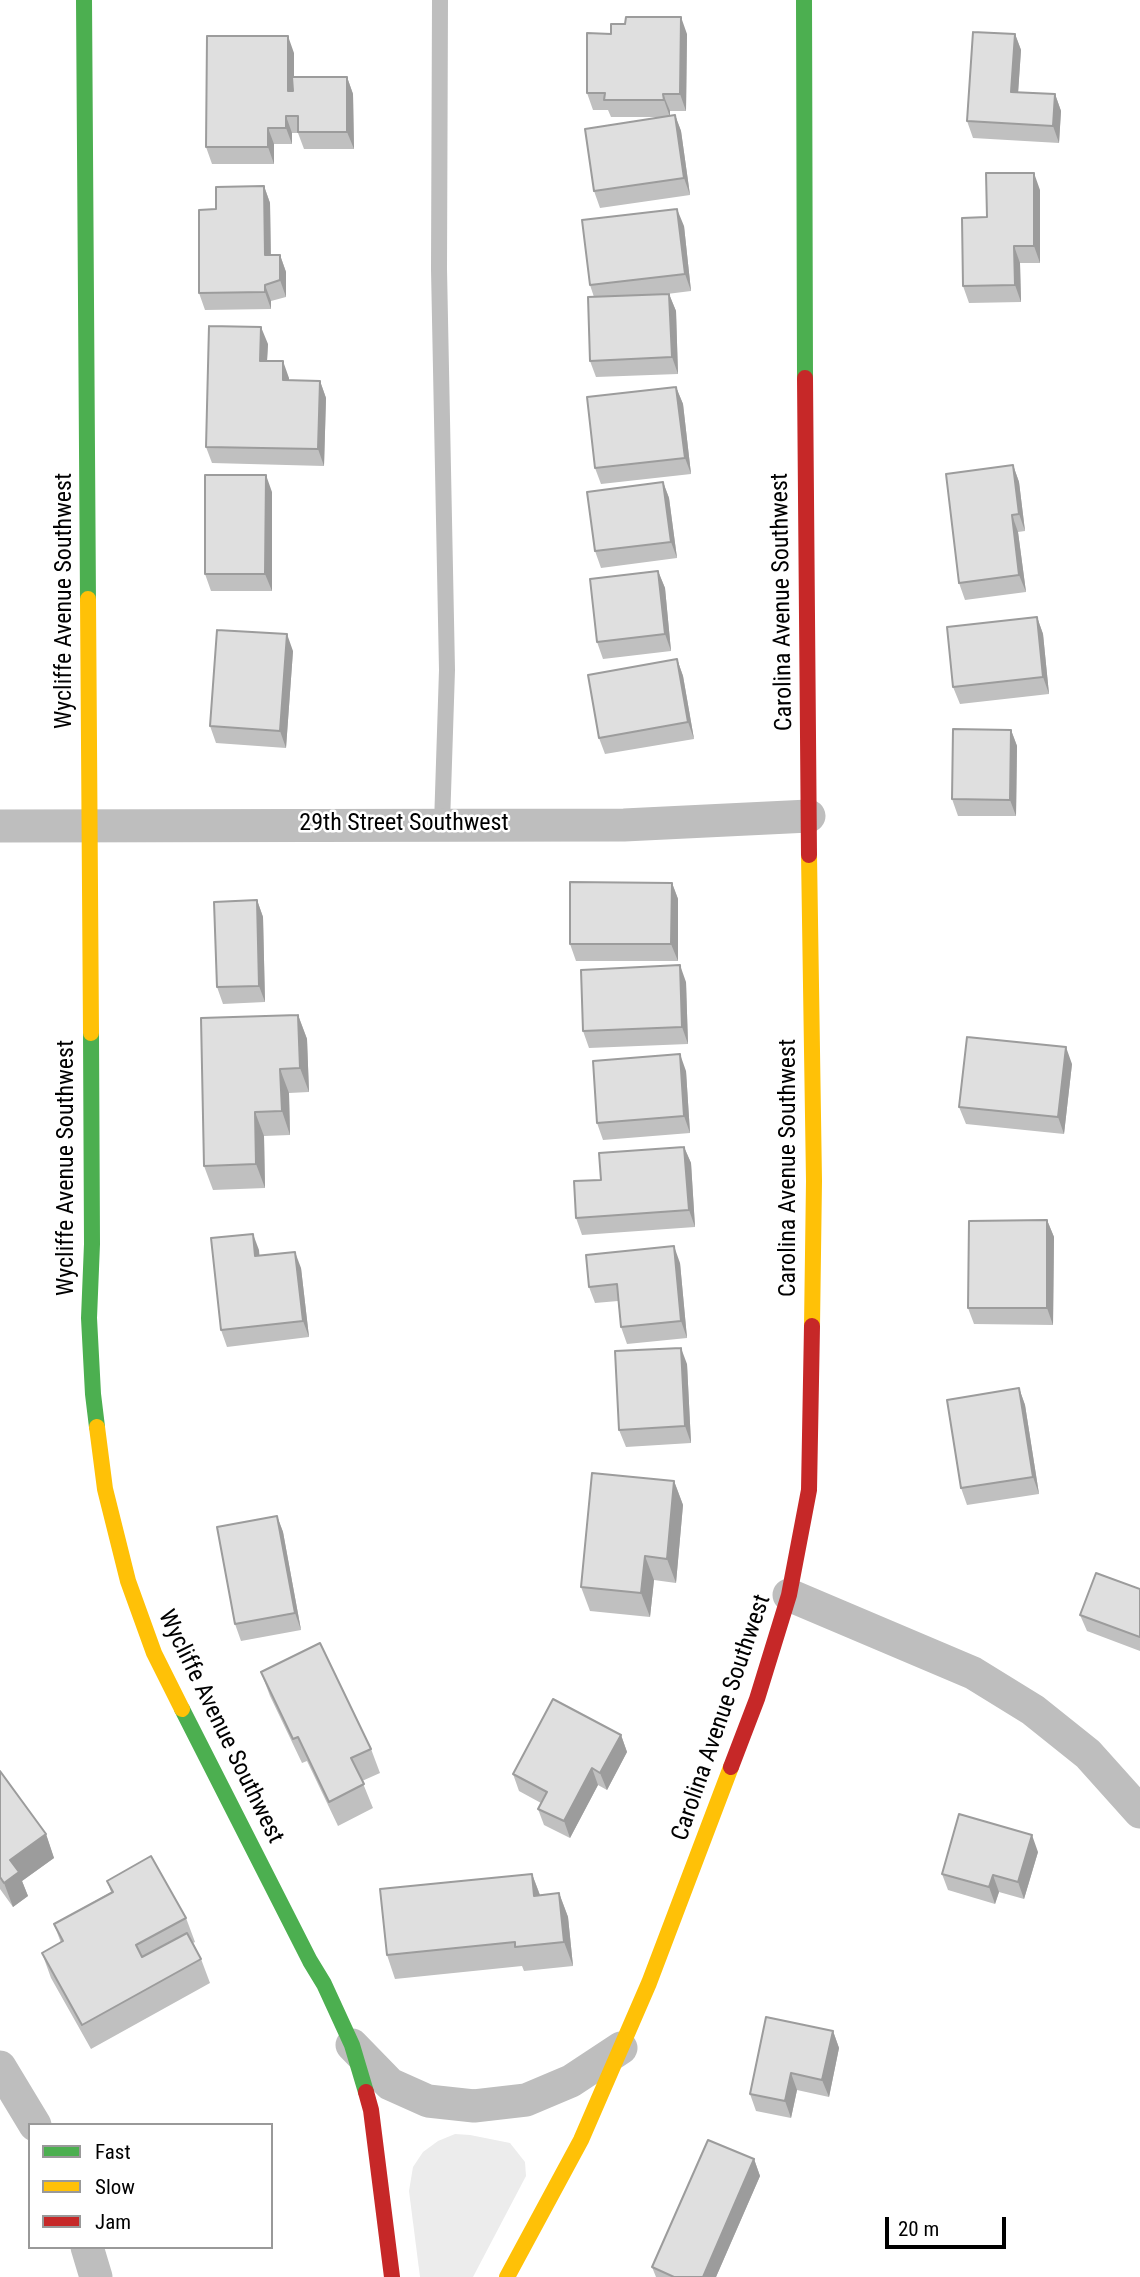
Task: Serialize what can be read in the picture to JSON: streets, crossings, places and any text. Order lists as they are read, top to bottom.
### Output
{
  "streets": {
    "street": ["Wycliffe Avenue Southwest", "Carolina Avenue Southwest", "29th Street Southwest"]
  },
  "crossings": [
    ["Wycliffe Avenue Southwest", "29th Street Southwest"],
    ["Carolina Avenue Southwest", "29th Street Southwest"]
  ],
  "legend": ["Fast", "Slow", "Jam"],
  "scale_bar": "20 m"
}
